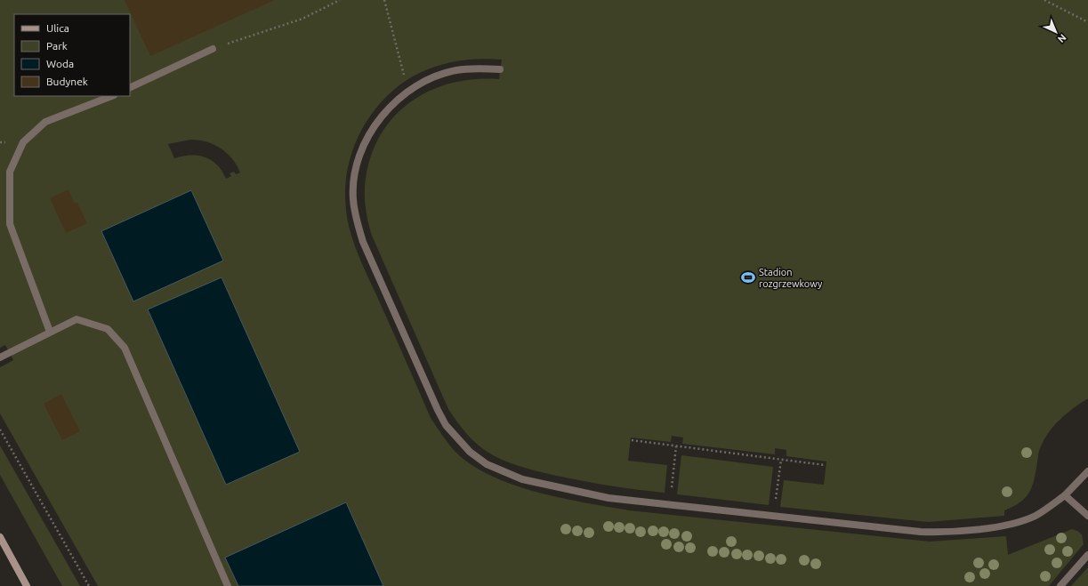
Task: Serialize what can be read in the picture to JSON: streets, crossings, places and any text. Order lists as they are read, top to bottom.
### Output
{
  "places": {
    "sports": ["Stadion rozgrzewkowy"]
  },
  "legend": [
    "Ulica",
    "Park",
    "Woda",
    "Budynek"
  ],
  "north": "bottom right"
}
